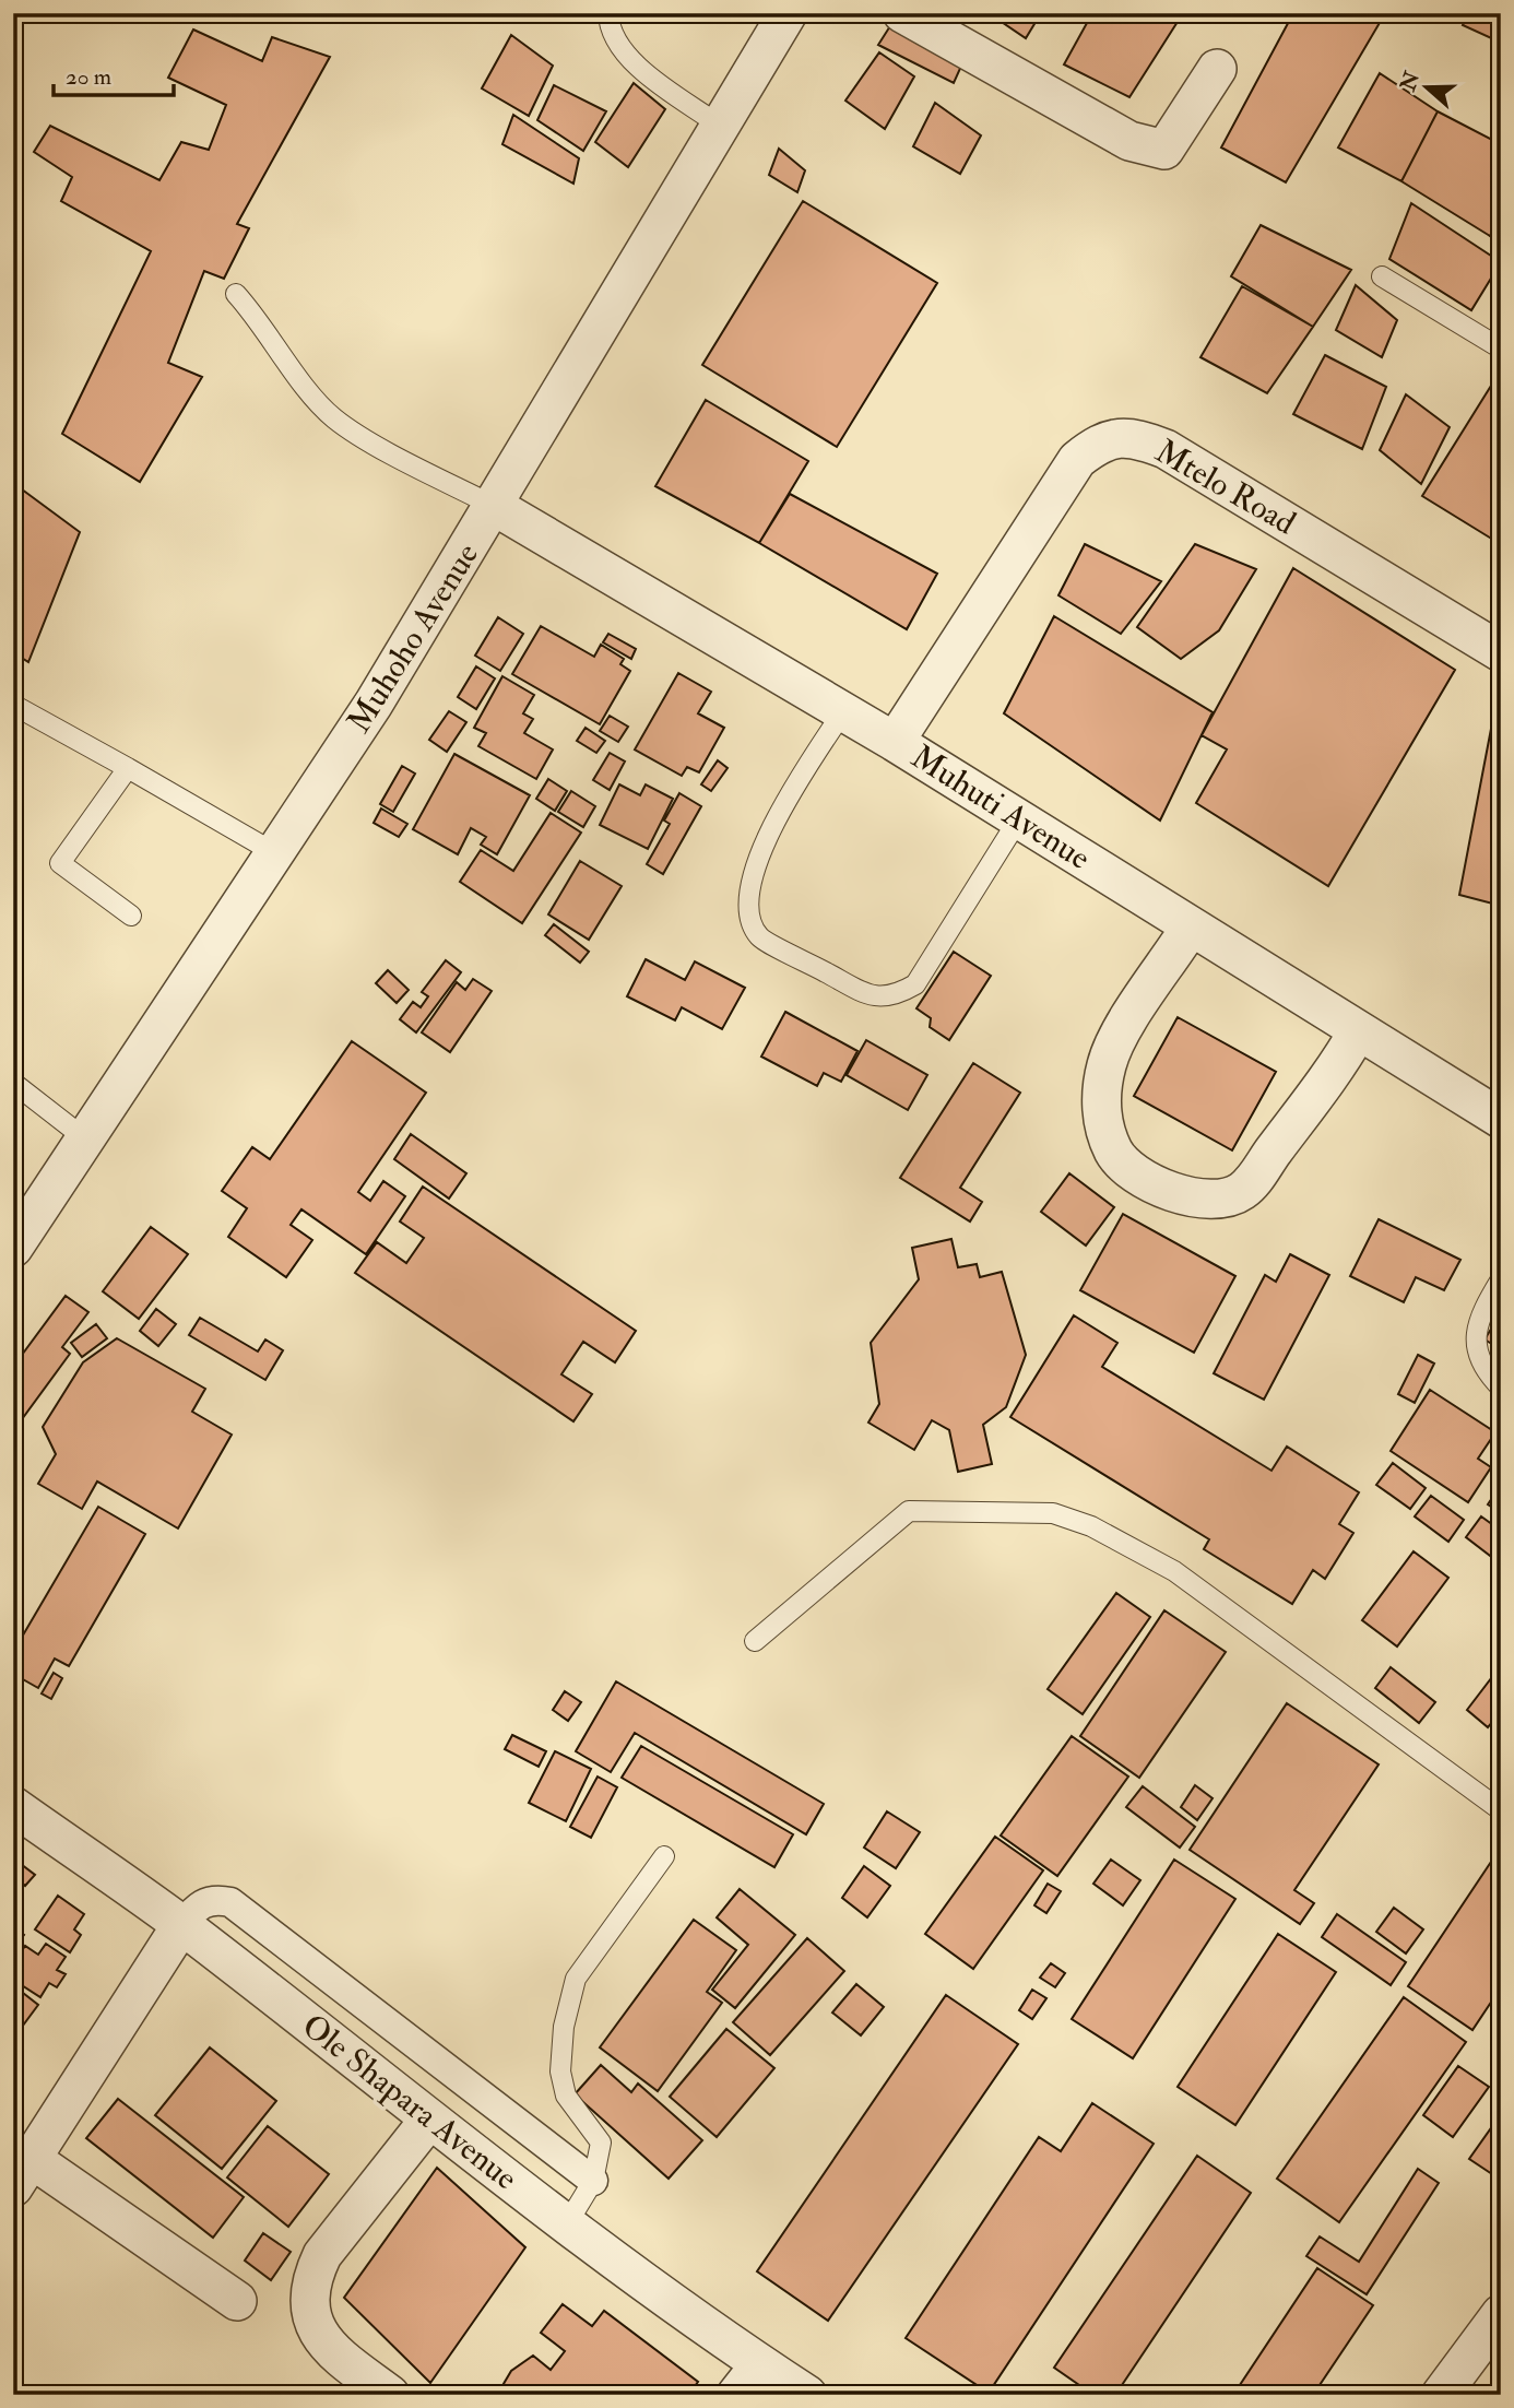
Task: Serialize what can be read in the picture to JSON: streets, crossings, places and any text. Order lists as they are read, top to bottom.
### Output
{
  "streets": {
    "street": [
      "Mtelo Road",
      "Muhoho Avenue",
      "Muhuti Avenue",
      "Ole Shapara Avenue"
    ]
  },
  "crossings": [
    ["Mtelo Road", "Muhuti Avenue"],
    ["Muhoho Avenue", "Muhuti Avenue"]
  ],
  "scale_bar": "20 m",
  "north": "left"
}
